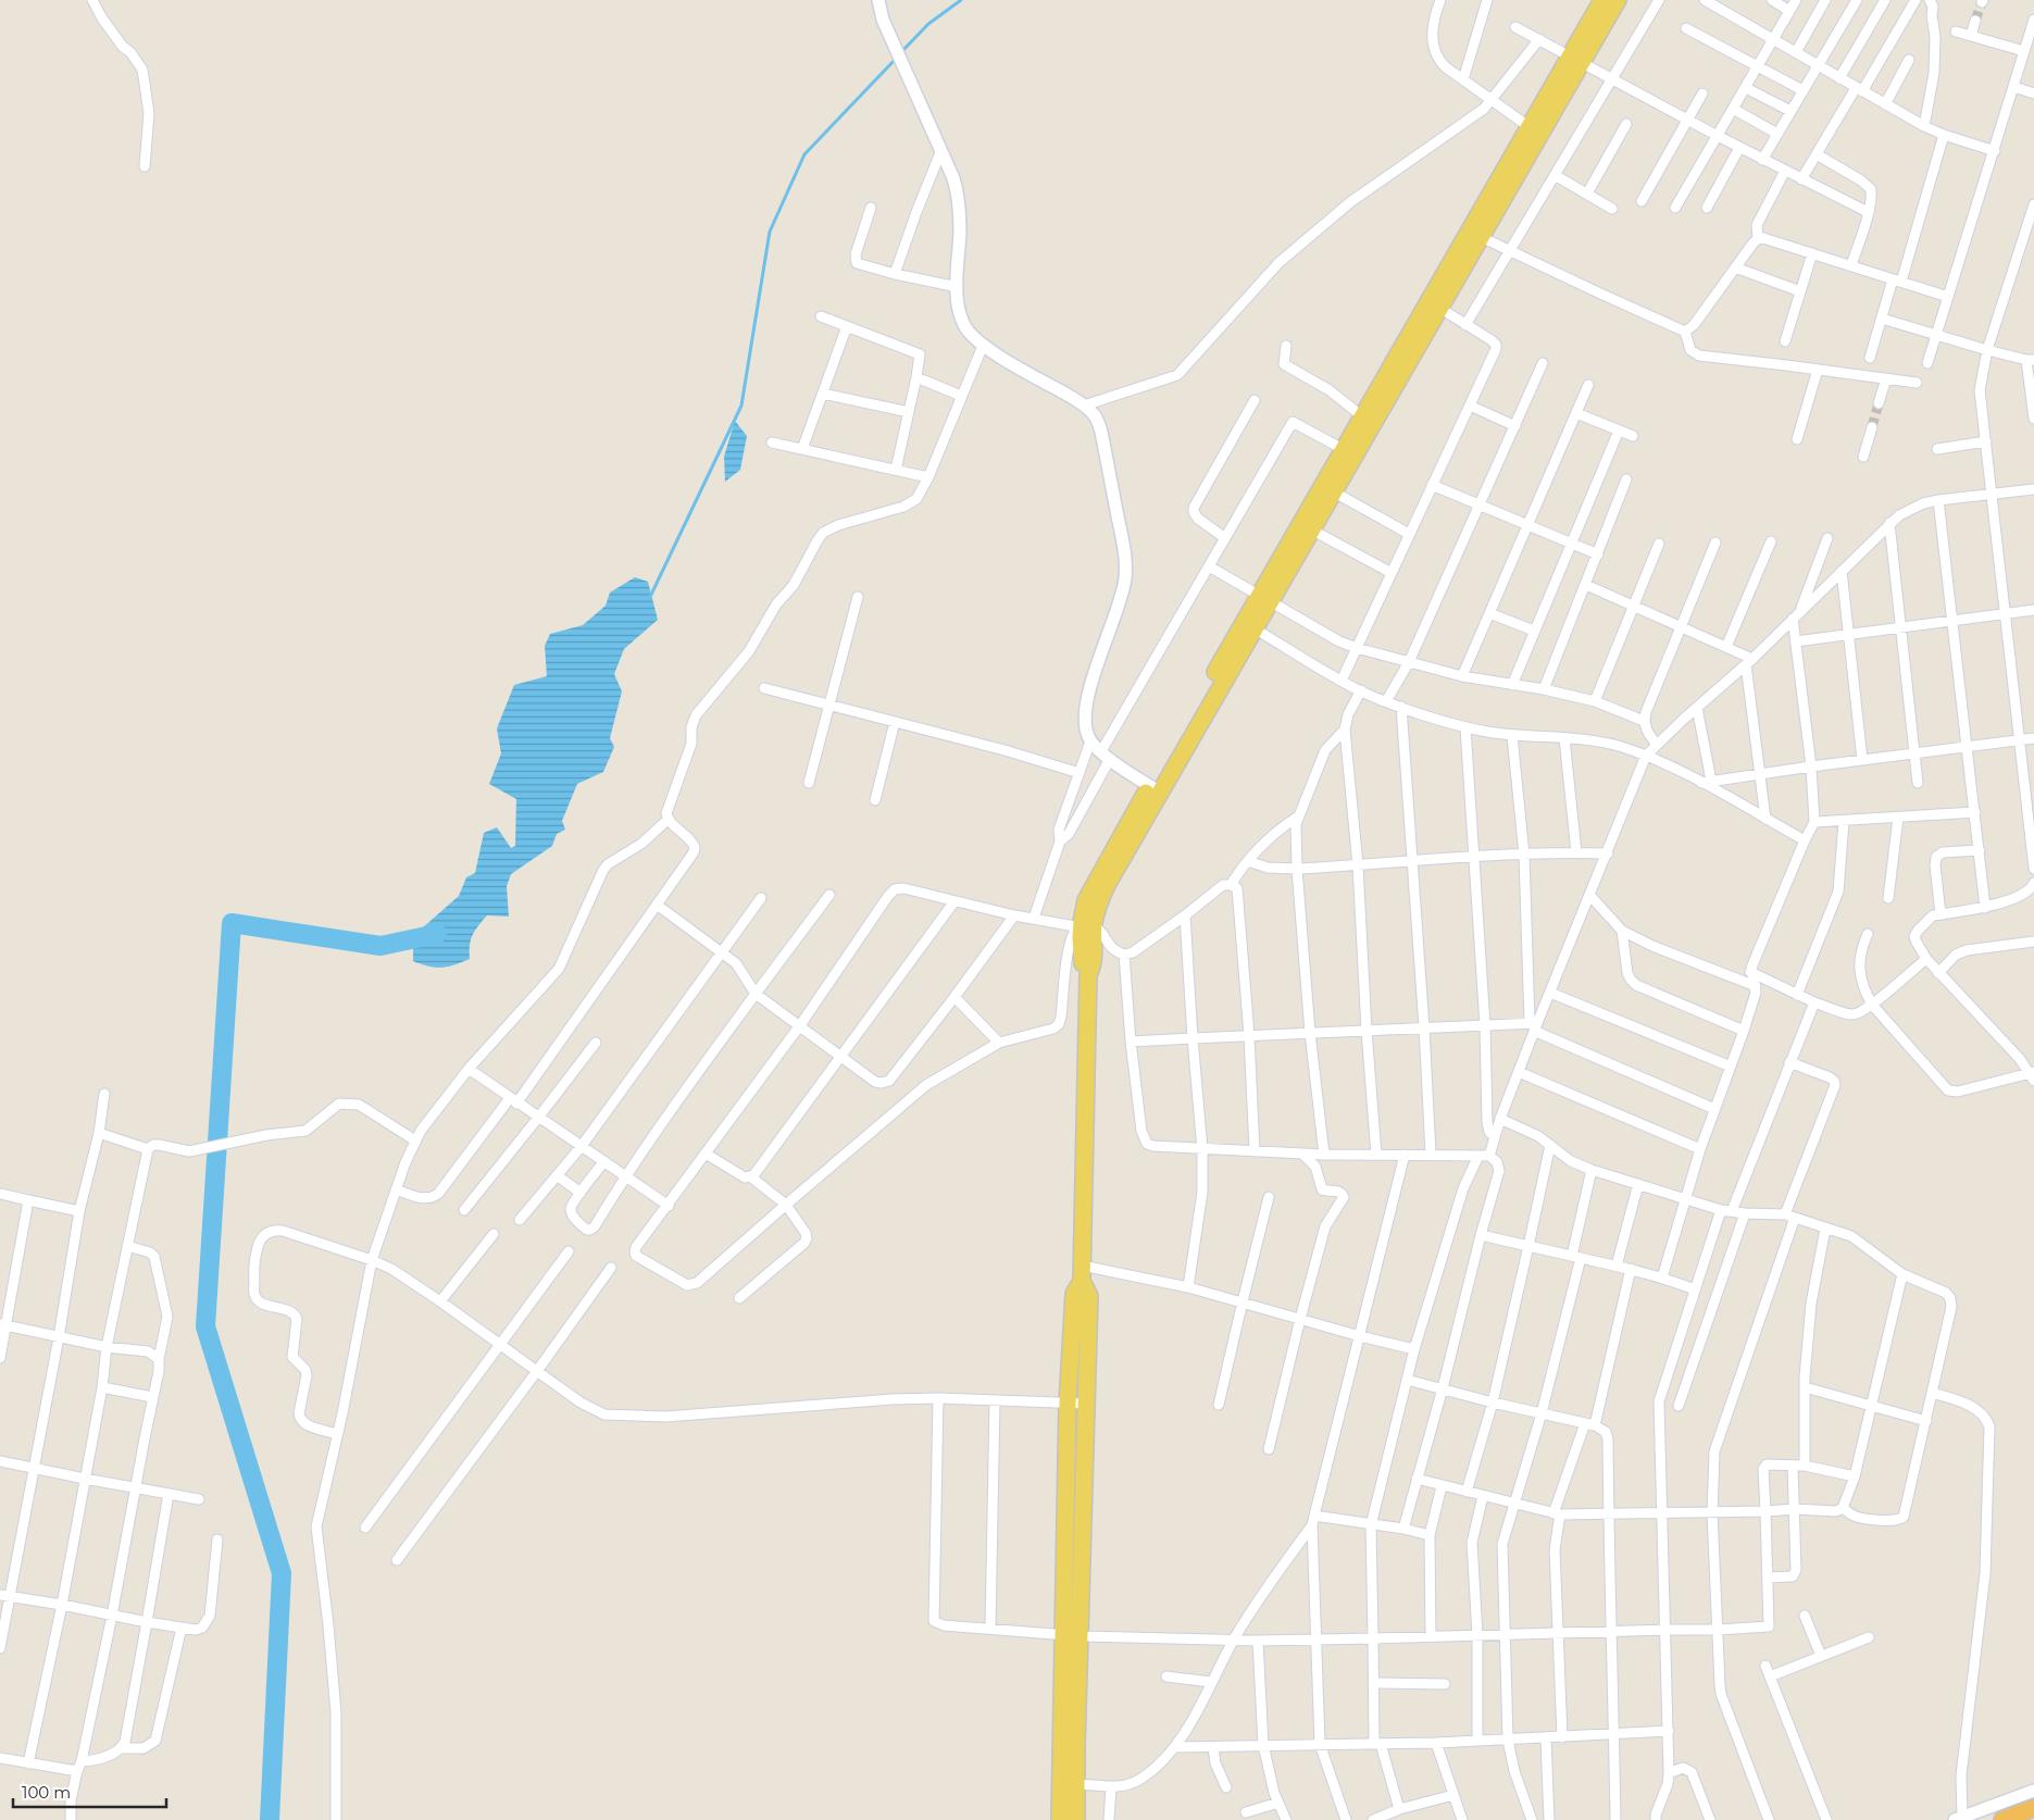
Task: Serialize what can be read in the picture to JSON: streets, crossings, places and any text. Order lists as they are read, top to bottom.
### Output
{
  "scale_bar": "100 m"
}
